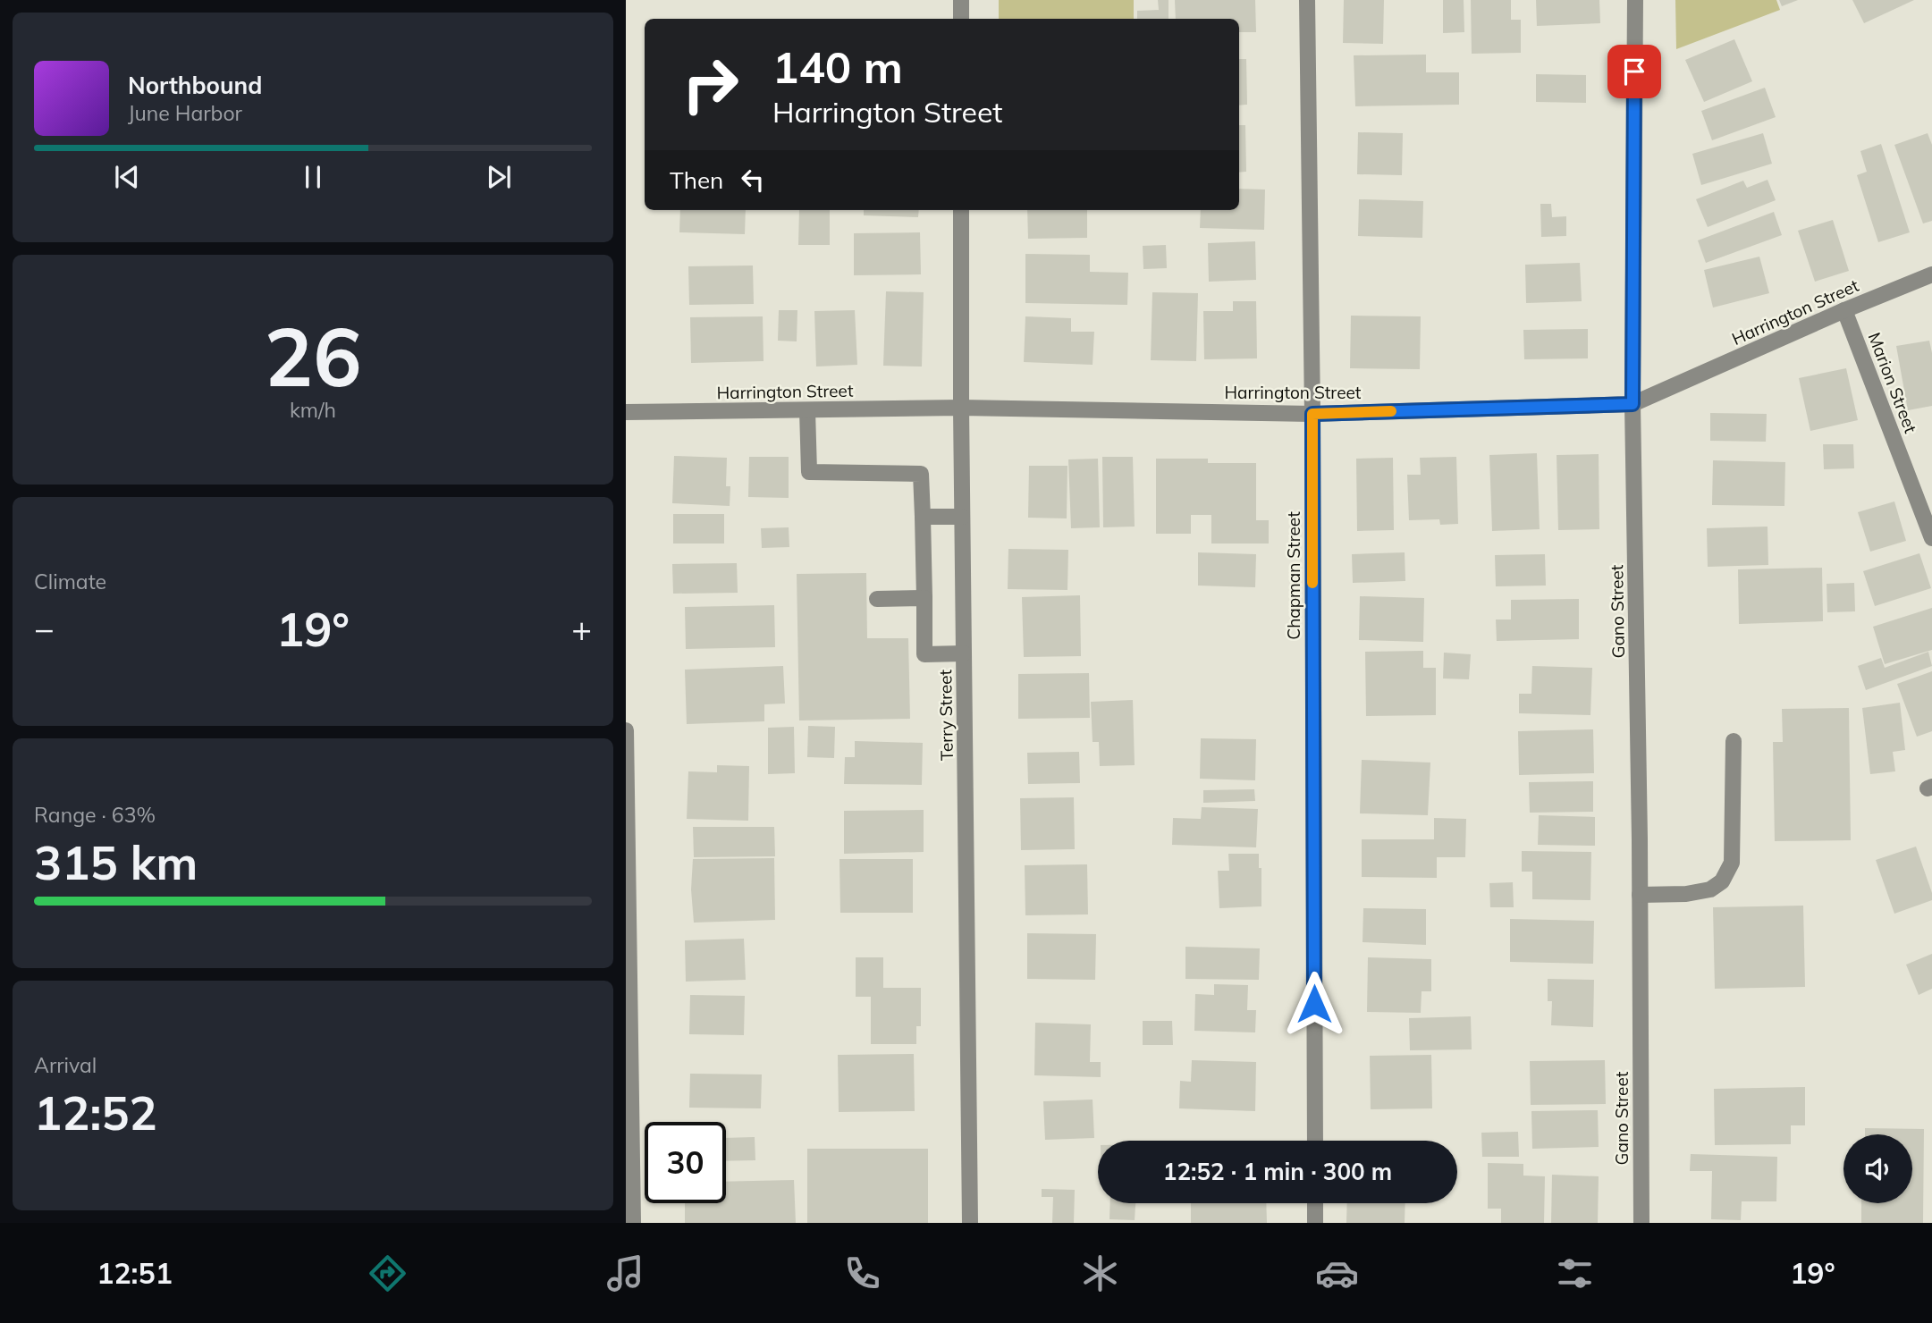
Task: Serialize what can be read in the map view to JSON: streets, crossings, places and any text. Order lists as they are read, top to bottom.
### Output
{
  "streets": {
    "street": [
      "Harrington Street",
      "Marion Street",
      "Chapman Street",
      "Gano Street",
      "Terry Street"
    ]
  },
  "crossings": [
    ["Harrington Street", "Marion Street"],
    ["Harrington Street", "Chapman Street"],
    ["Harrington Street", "Gano Street"],
    ["Harrington Street", "Terry Street"]
  ],
  "page": {
    "turn": ["140 m", "Harrington Street"],
    "song": ["Northbound", "June Harbor"],
    "then": "Then",
    "tile": [
      ["26", "km/h"],
      "Climate",
      ["Range · 63%", "315 km"],
      ["Arrival", "12:52"]
    ],
    "heat": ["−", "19°", "+"],
    "limit": "30",
    "trip": "12:52 · 1 min · 300 m",
    "tabs": ["12:51", "19°"]
  }
}
